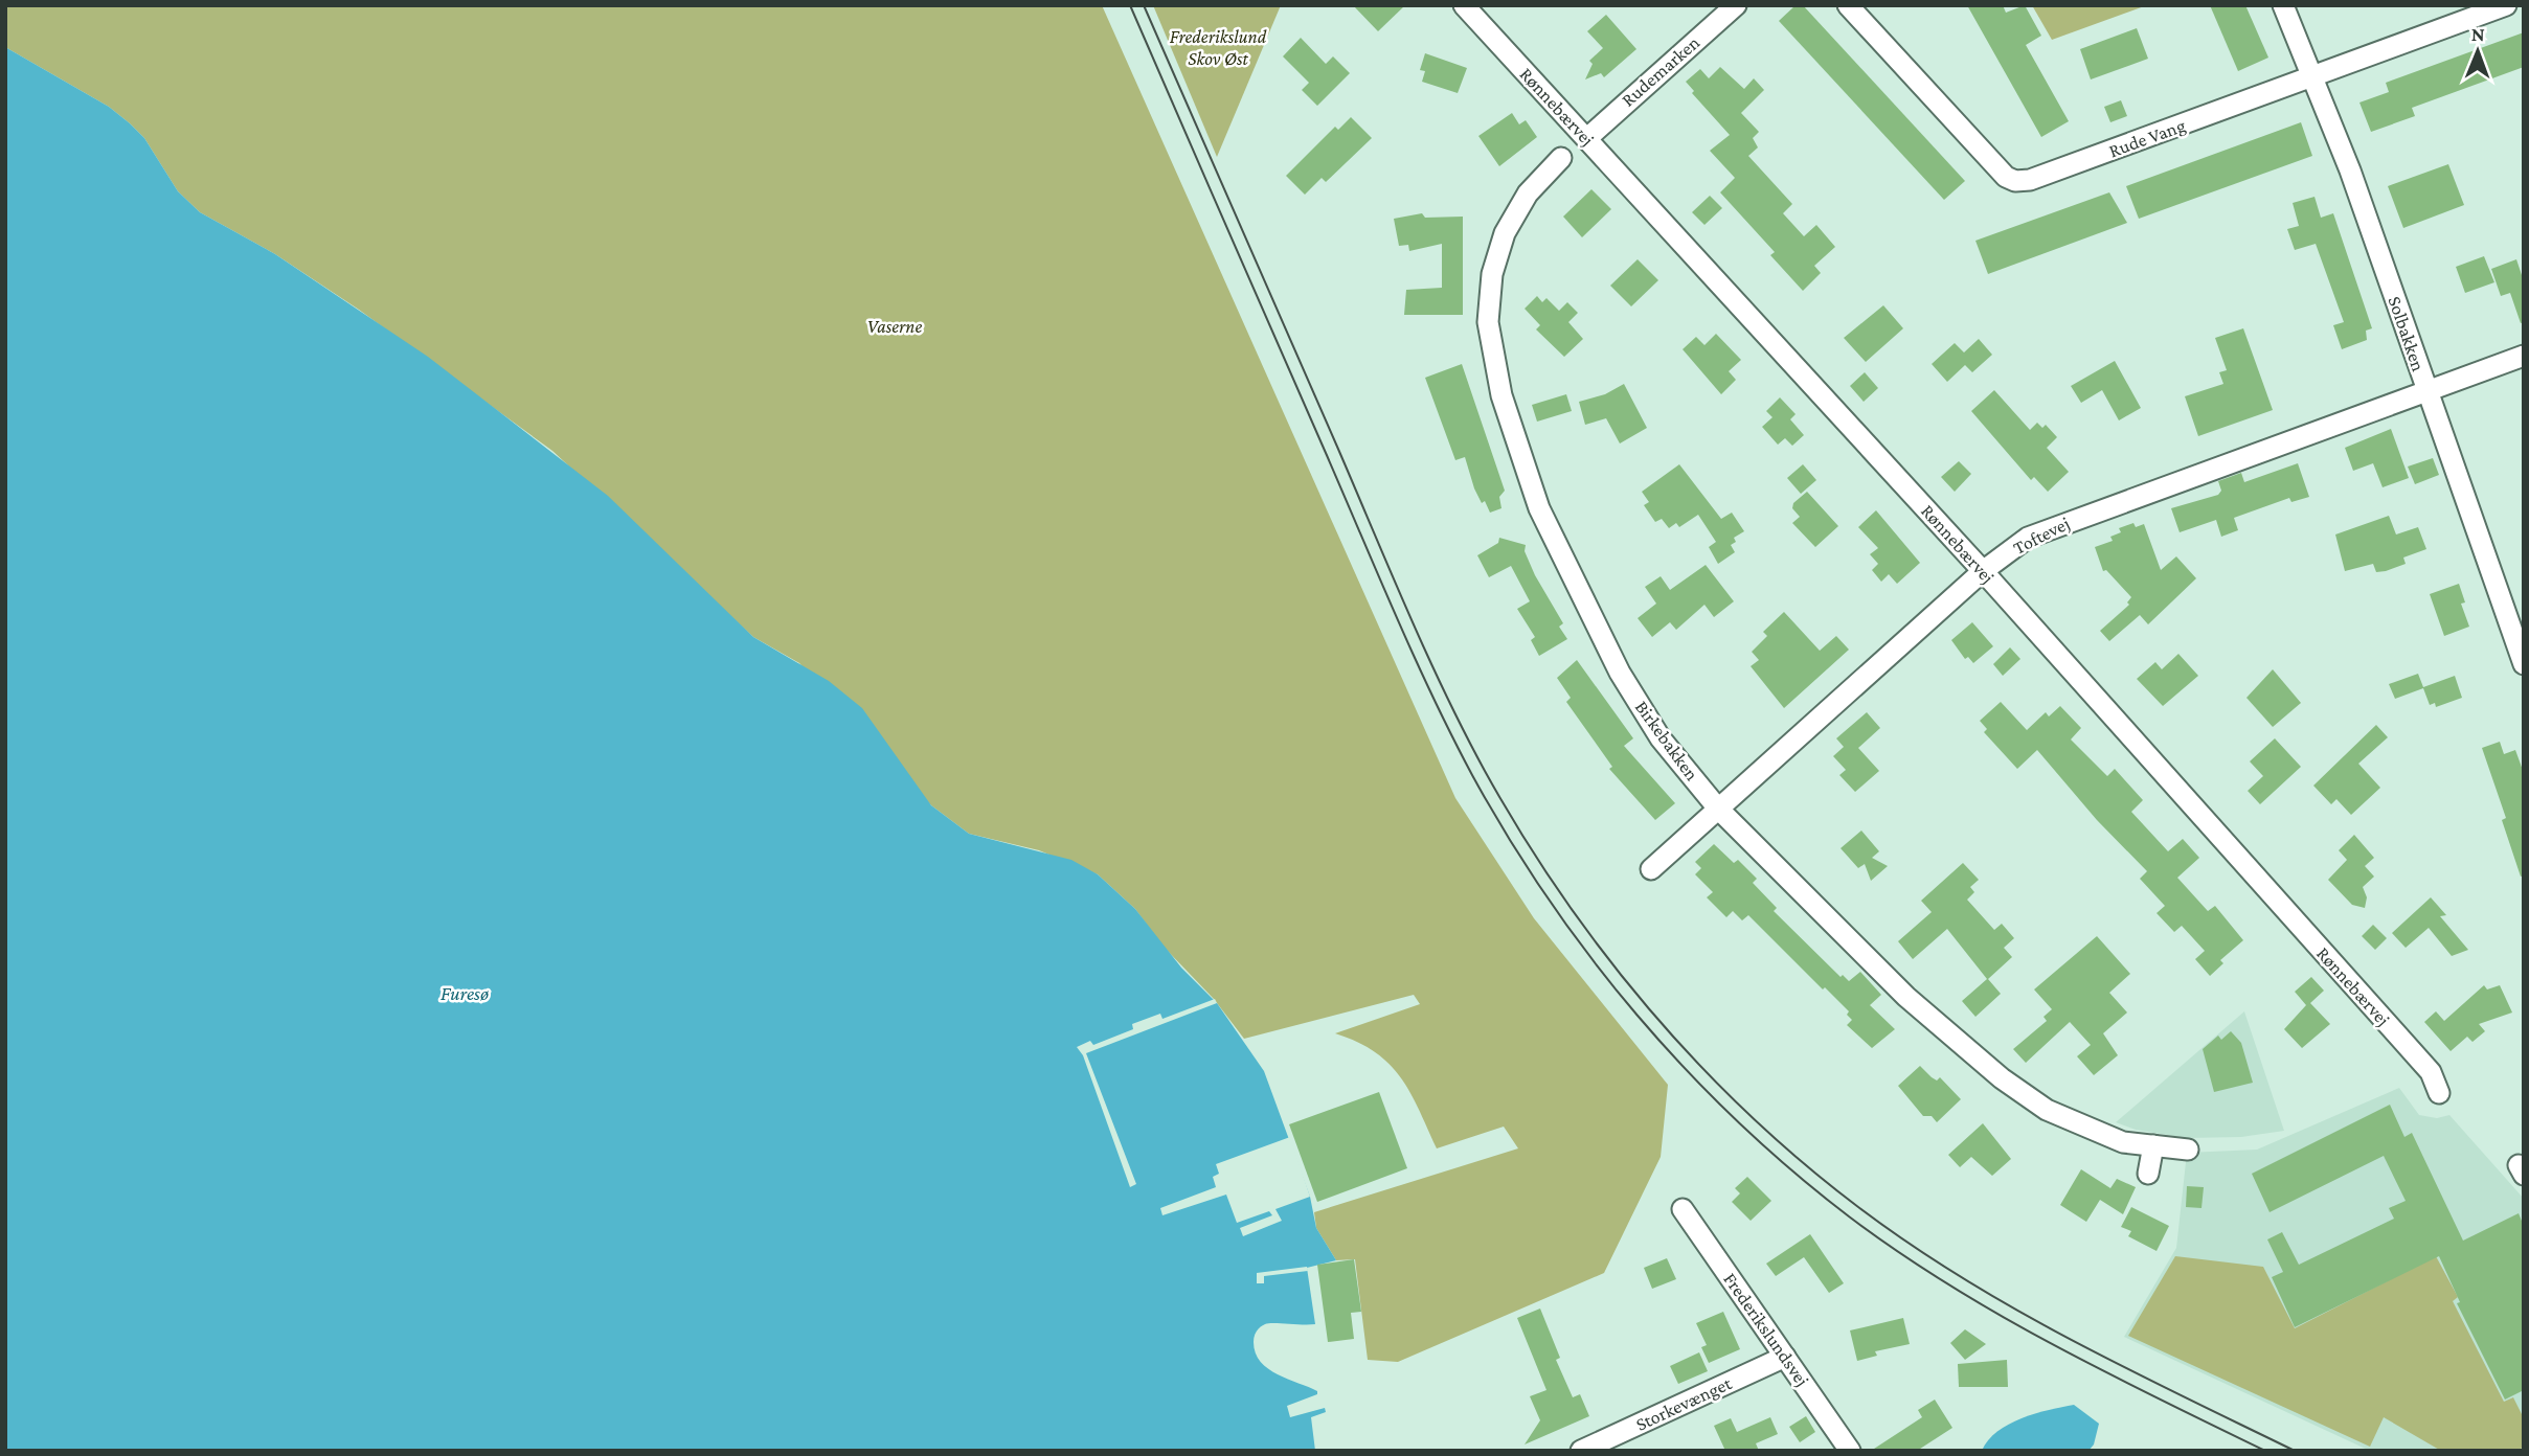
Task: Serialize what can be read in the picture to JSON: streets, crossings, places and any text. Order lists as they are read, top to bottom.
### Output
{
  "streets": {
    "street": [
      "Rudemarken",
      "Rønnebærvej",
      "Rude Vang",
      "Solbakken",
      "Toftevej",
      "Birkebakken",
      "Frederikslundsvej",
      "Storkevænget"
    ]
  },
  "crossings": [
    ["Rudemarken", "Rønnebærvej"],
    ["Rønnebærvej", "Toftevej"],
    ["Rude Vang", "Solbakken"],
    ["Solbakken", "Toftevej"],
    ["Toftevej", "Birkebakken"],
    ["Frederikslundsvej", "Storkevænget"]
  ],
  "water": ["Furesø"],
  "parks": ["Frederikslund Skov Øst", "Vaserne"],
  "north": "top"
}
